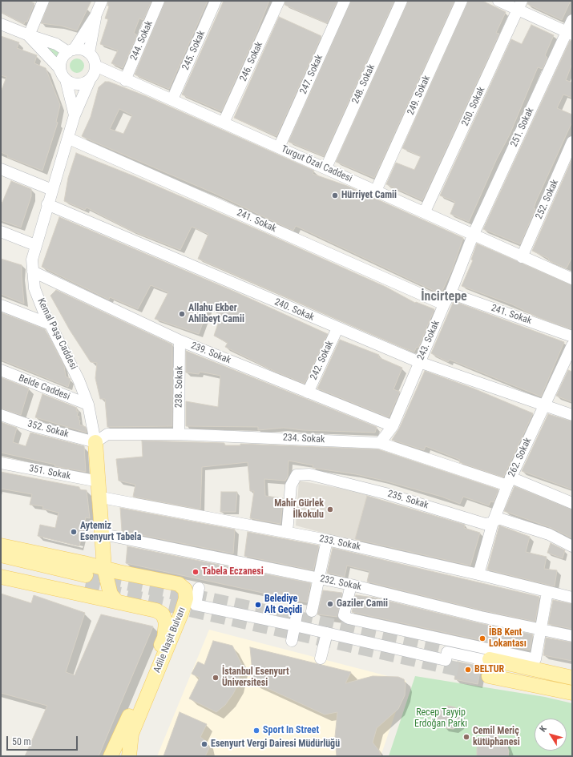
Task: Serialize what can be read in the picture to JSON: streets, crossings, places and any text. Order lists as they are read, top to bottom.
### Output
{
  "streets": {
    "main road": ["Kemal Paşa Caddesi", "Adile Naşit Bulvarı"],
    "street": [
      "244. Sokak",
      "245. Sokak",
      "246. Sokak",
      "247. Sokak",
      "248. Sokak",
      "249. Sokak",
      "250. Sokak",
      "251. Sokak",
      "Turgut Özal Caddesi",
      "252. Sokak",
      "241. Sokak",
      "240. Sokak",
      "243. Sokak",
      "239. Sokak",
      "242. Sokak",
      "238. Sokak",
      "Belde Caddesi",
      "352. Sokak",
      "234. Sokak",
      "262. Sokak",
      "351. Sokak",
      "235. Sokak",
      "233. Sokak",
      "232. Sokak"
    ]
  },
  "crossings": [
    ["244. Sokak", "Turgut Özal Caddesi"],
    ["245. Sokak", "Turgut Özal Caddesi"],
    ["246. Sokak", "Turgut Özal Caddesi"],
    ["247. Sokak", "Turgut Özal Caddesi"],
    ["248. Sokak", "Turgut Özal Caddesi"],
    ["249. Sokak", "Turgut Özal Caddesi"],
    ["250. Sokak", "Turgut Özal Caddesi"],
    ["251. Sokak", "Turgut Özal Caddesi"],
    ["251. Sokak", "243. Sokak"],
    ["Turgut Özal Caddesi", "252. Sokak"],
    ["Turgut Özal Caddesi", "Kemal Paşa Caddesi"],
    ["Turgut Özal Caddesi", "243. Sokak"],
    ["241. Sokak", "Kemal Paşa Caddesi"],
    ["241. Sokak", "243. Sokak"],
    ["240. Sokak", "Kemal Paşa Caddesi"],
    ["240. Sokak", "243. Sokak"],
    ["240. Sokak", "242. Sokak"],
    ["240. Sokak", "262. Sokak"],
    ["Kemal Paşa Caddesi", "239. Sokak"],
    ["Kemal Paşa Caddesi", "Belde Caddesi"],
    ["Kemal Paşa Caddesi", "352. Sokak"],
    ["Kemal Paşa Caddesi", "234. Sokak"],
    ["Kemal Paşa Caddesi", "351. Sokak"],
    ["Kemal Paşa Caddesi", "233. Sokak"],
    ["Kemal Paşa Caddesi", "232. Sokak"],
    ["243. Sokak", "239. Sokak"],
    ["243. Sokak", "234. Sokak"],
    ["239. Sokak", "242. Sokak"],
    ["239. Sokak", "238. Sokak"],
    ["238. Sokak", "234. Sokak"],
    ["352. Sokak", "234. Sokak"],
    ["234. Sokak", "262. Sokak"],
    ["262. Sokak", "235. Sokak"],
    ["262. Sokak", "233. Sokak"],
    ["235. Sokak", "233. Sokak"]
  ],
  "districts": ["İncirtepe"],
  "parks": ["Recep Tayyip Erdoğan Parkı"],
  "places": [
    "Hürriyet Camii",
    "Allahu Ekber Ahlibeyt Camii",
    "Mahir Gürlek İlkokulu",
    "Aytemiz Esenyurt Tabela",
    "Tabela Eczanesi",
    "Gaziler Camii",
    "Belediye Alt Geçidi",
    "İBB Kent Lokantası",
    "BELTUR",
    "İstanbul Esenyurt Üniversitesi",
    "Sport In Street",
    "Cemil Meriç kütüphanesi",
    "Esenyurt Vergi Dairesi Müdürlüğü"
  ],
  "scale_bar": "50 m",
  "north": "top left"
}
